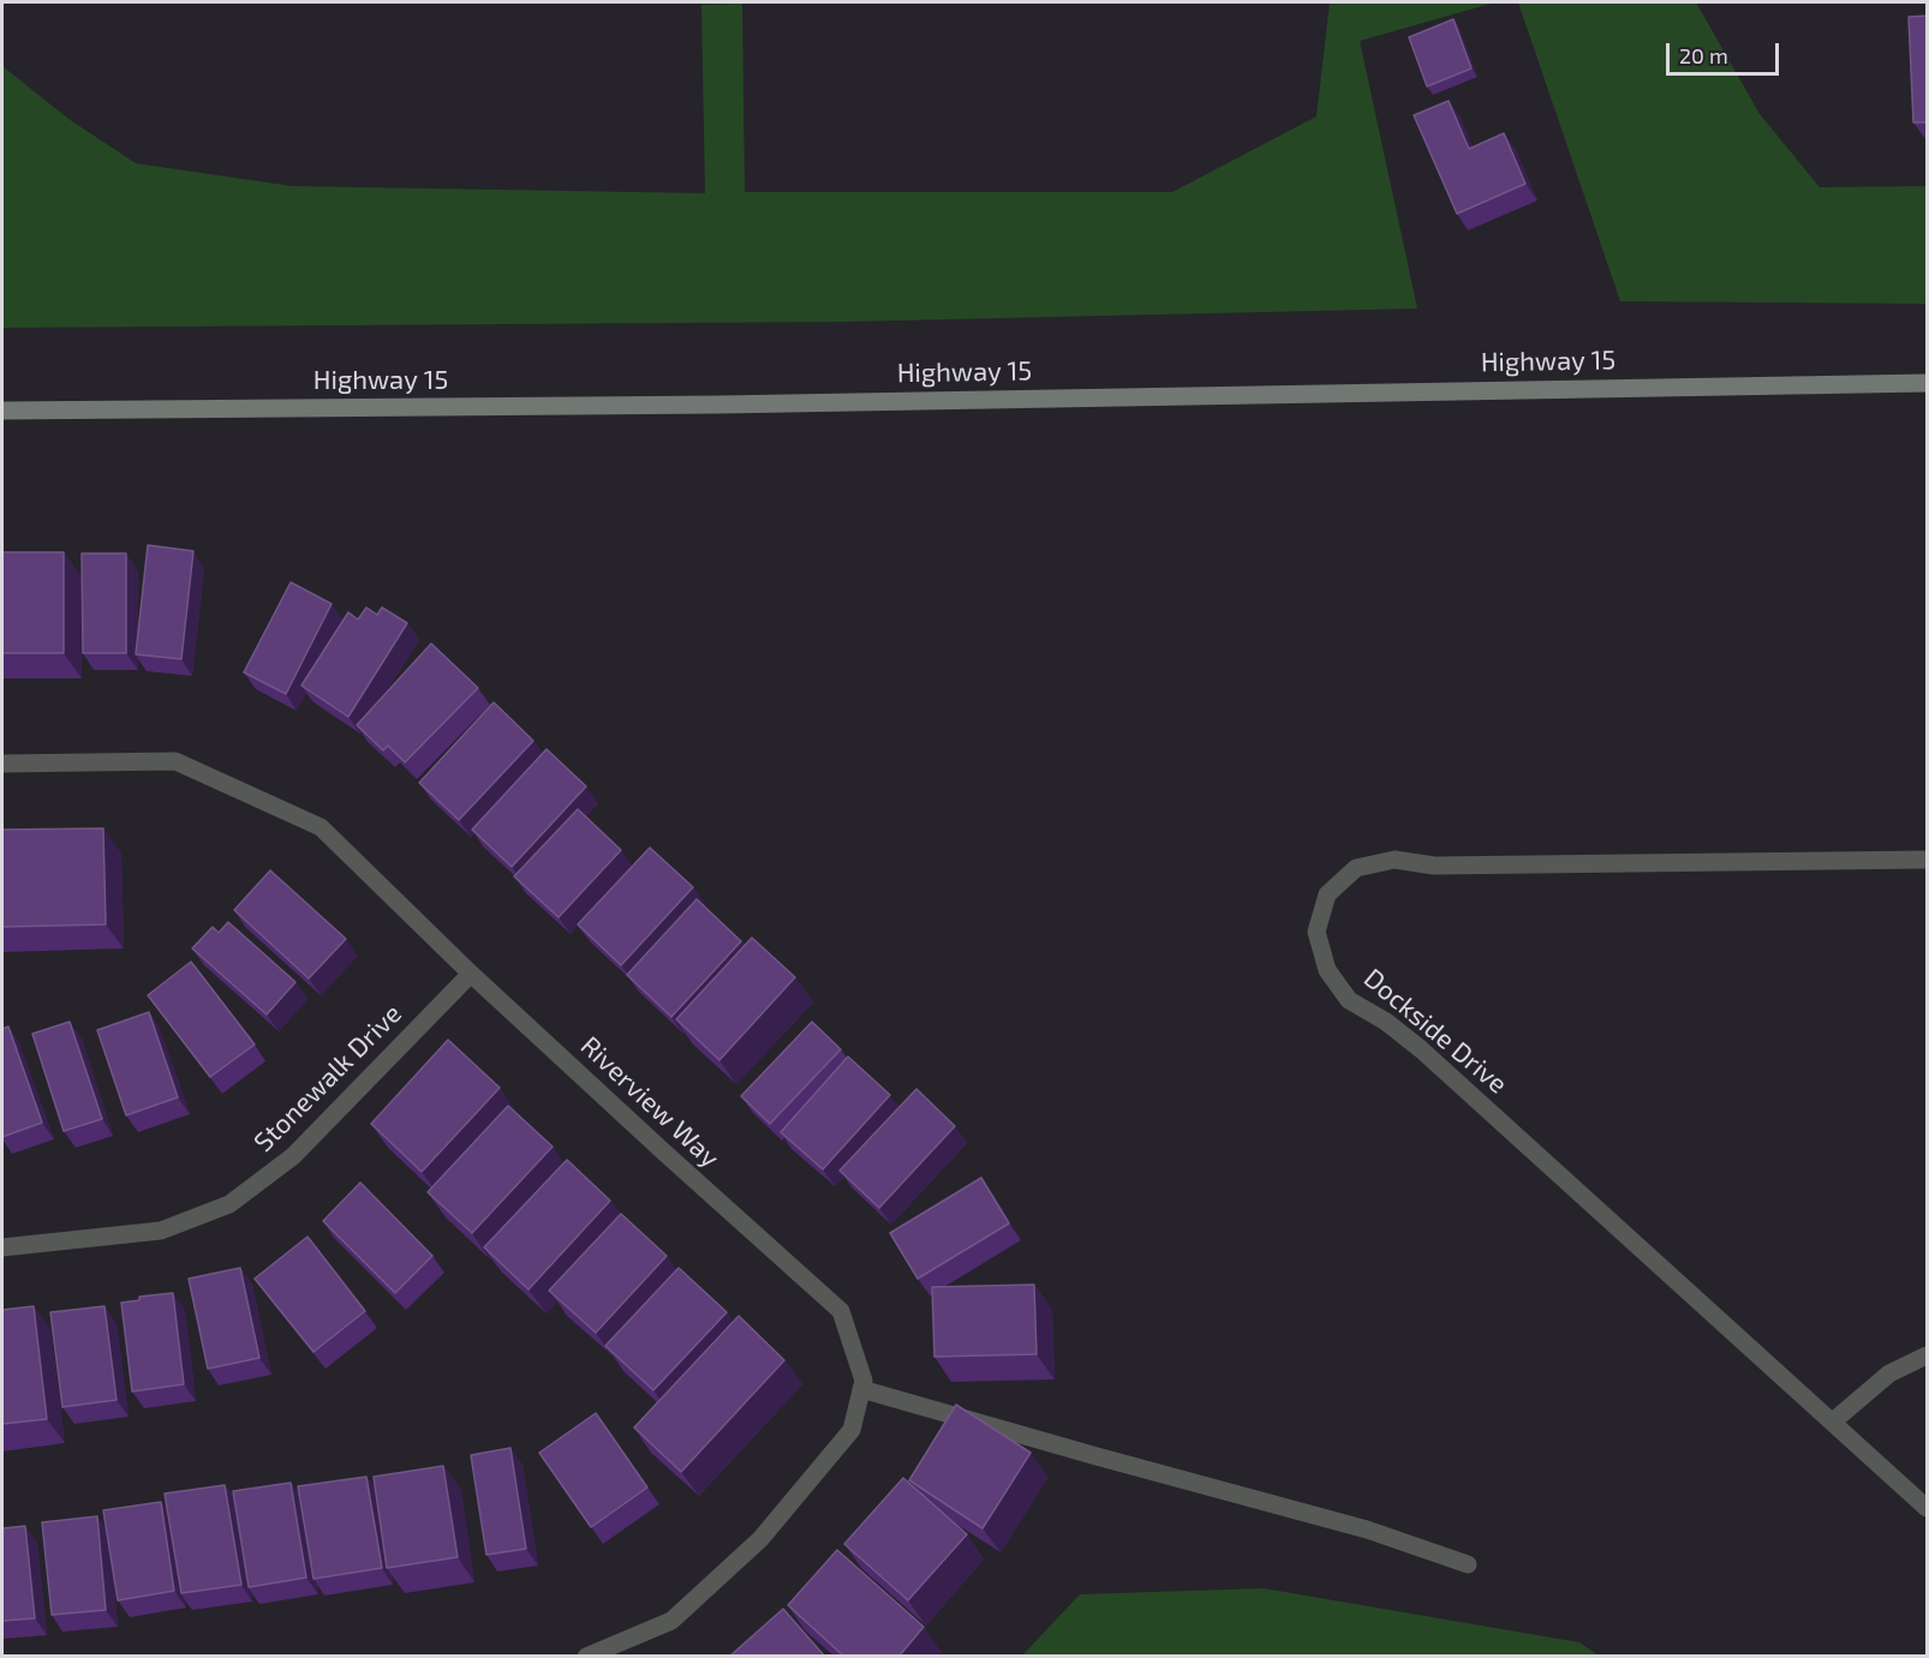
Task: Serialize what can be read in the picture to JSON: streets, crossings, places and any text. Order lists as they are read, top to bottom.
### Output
{
  "streets": {
    "main road": ["Highway 15"],
    "street": ["Dockside Drive", "Stonewalk Drive", "Riverview Way"]
  },
  "crossings": [
    ["Stonewalk Drive", "Riverview Way"]
  ],
  "scale_bar": "20 m"
}
